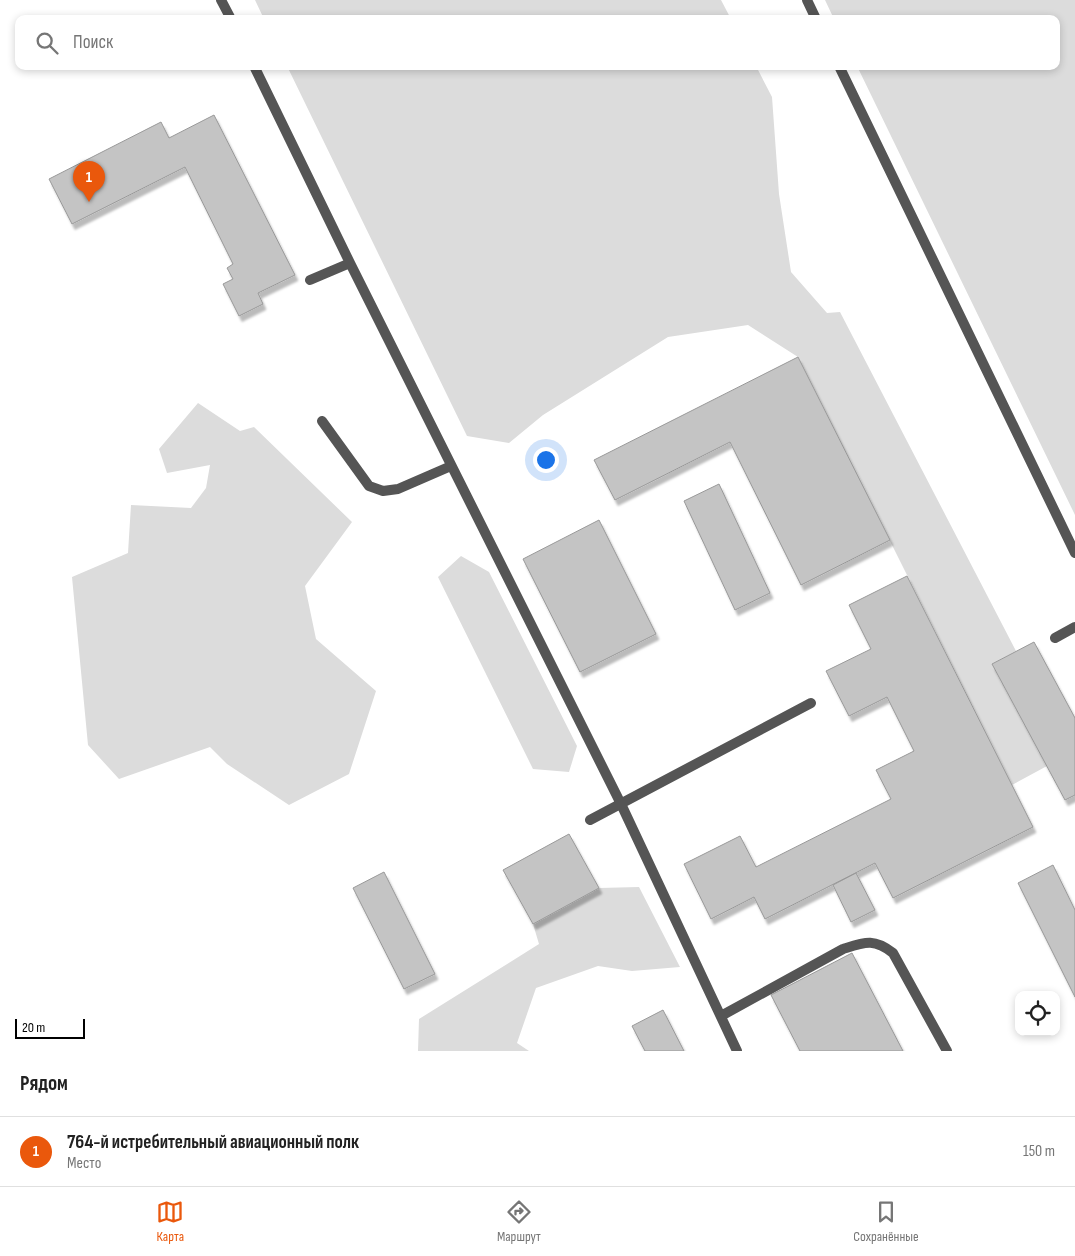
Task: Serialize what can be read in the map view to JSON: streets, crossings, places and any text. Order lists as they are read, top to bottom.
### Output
{
  "scale_bar": "20 m",
  "page": {
    "search": "Поиск",
    "pins": "1",
    "scale": "20 m",
    "heading": "Рядом",
    "list": [
      {
        "mark": "1",
        "name": "764-й истребительный авиационный полк",
        "note": "Место",
        "value": "150 m"
      }
    ],
    "nav": ["Карта", "Маршрут", "Сохранённые"]
  }
}
